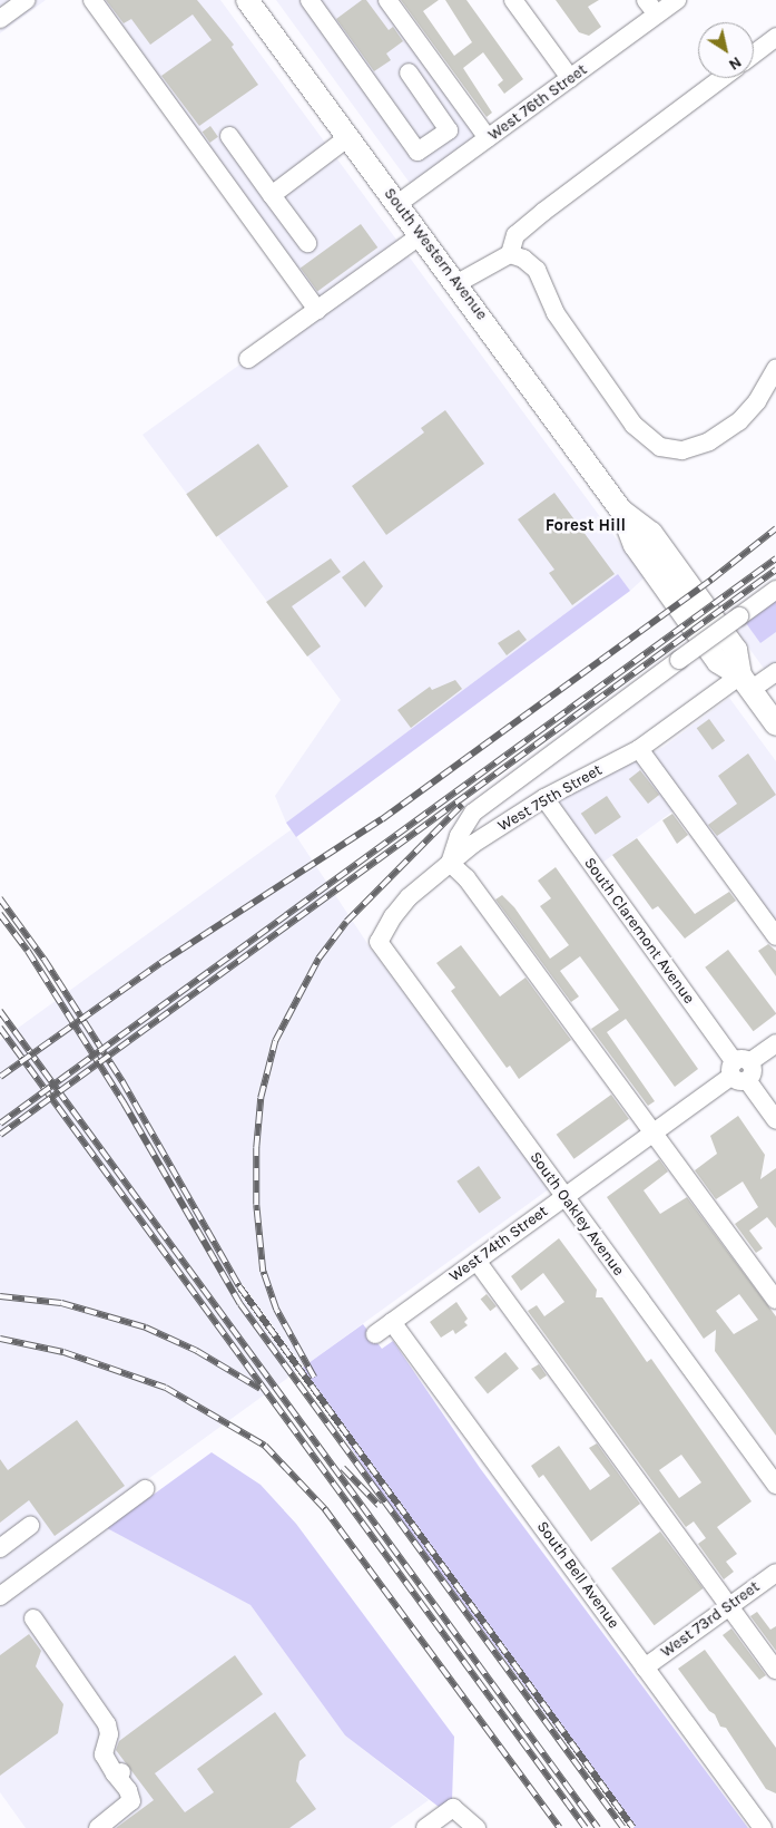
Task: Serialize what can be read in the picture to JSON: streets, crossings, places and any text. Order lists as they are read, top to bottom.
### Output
{
  "streets": {
    "main road": ["South Western Avenue"],
    "street": [
      "West 76th Street",
      "West 75th Street",
      "South Claremont Avenue",
      "South Oakley Avenue",
      "West 74th Street",
      "South Bell Avenue",
      "West 73rd Street"
    ]
  },
  "crossings": [
    ["West 76th Street", "South Western Avenue"],
    ["South Western Avenue", "West 75th Street"],
    ["West 75th Street", "South Claremont Avenue"],
    ["West 75th Street", "South Oakley Avenue"],
    ["South Claremont Avenue", "West 74th Street"],
    ["South Oakley Avenue", "West 74th Street"],
    ["West 74th Street", "South Bell Avenue"],
    ["South Bell Avenue", "West 73rd Street"]
  ],
  "districts": ["Forest Hill"],
  "north": "bottom right"
}
